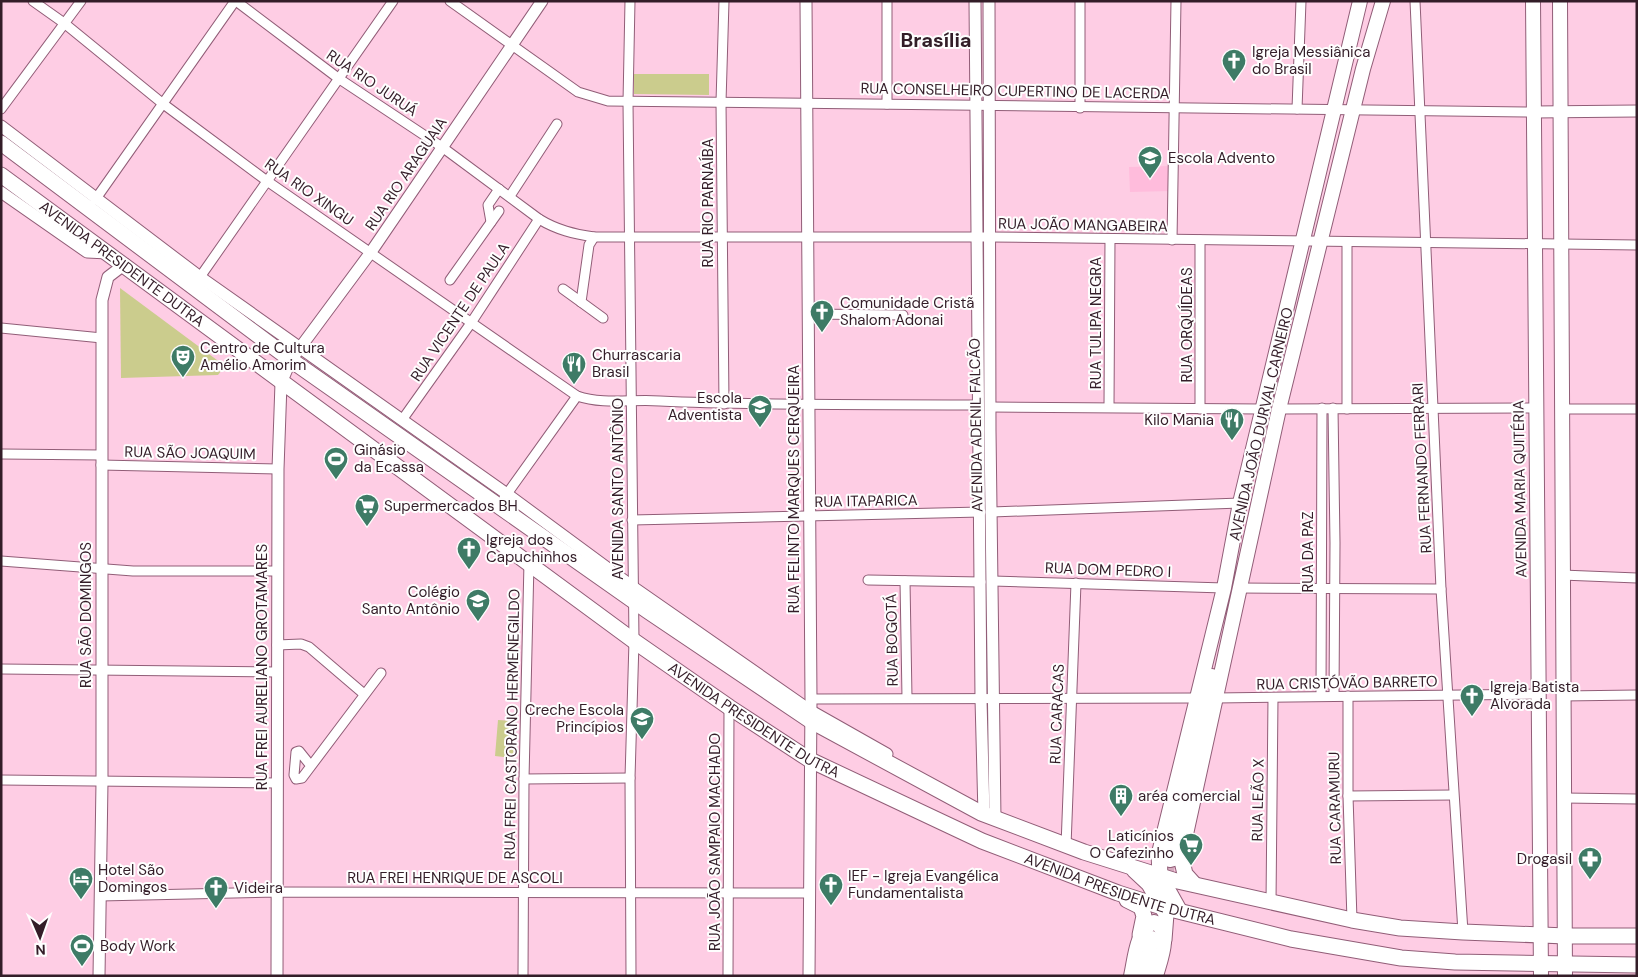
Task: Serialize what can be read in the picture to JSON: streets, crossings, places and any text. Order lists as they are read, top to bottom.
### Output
{
  "streets": {
    "highway": ["AVENIDA PRESIDENTE DUTRA"],
    "main road": ["AVENIDA JOÃO DURVAL CARNEIRO", "AVENIDA MARIA QUITÉRIA"],
    "street": [
      "RUA RIO JURUÁ",
      "RUA CONSELHEIRO CUPERTINO DE LACERDA",
      "RUA RIO ARAGUAIA",
      "RUA RIO XINGU",
      "RUA RIO PARNAÍBA",
      "RUA JOÃO MANGABEIRA",
      "RUA VICENTE DE PAULA",
      "RUA TULIPA NEGRA",
      "RUA ORQUÍDEAS",
      "AVENIDA ADENIL FALCÃO",
      "RUA SÃO JOAQUIM",
      "RUA FERNANDO FERRARI",
      "AVENIDA SANTO ANTÔNIO",
      "RUA FELINTO MARQUES CERQUEIRA",
      "RUA ITAPARICA",
      "RUA DA PAZ",
      "RUA DOM PEDRO I",
      "RUA SÃO DOMINGOS",
      "RUA BOGOTÁ",
      "RUA FREI AURELIANO GROTAMARES",
      "RUA CRISTÓVÃO BARRETO",
      "RUA CARACAS",
      "RUA FREI CASTORANO HERMENEGILDO",
      "RUA LEÃO X",
      "RUA CARAMURU",
      "RUA JOÃO SAMPAIO MACHADO",
      "RUA FREI HENRIQUE DE ASCOLI"
    ]
  },
  "crossings": [
    ["RUA RIO JURUÁ", "RUA RIO ARAGUAIA"],
    ["RUA RIO JURUÁ", "RUA JOÃO MANGABEIRA"],
    ["RUA RIO JURUÁ", "RUA VICENTE DE PAULA"],
    ["RUA RIO JURUÁ", "AVENIDA SANTO ANTÔNIO"],
    ["RUA CONSELHEIRO CUPERTINO DE LACERDA", "RUA RIO ARAGUAIA"],
    ["RUA CONSELHEIRO CUPERTINO DE LACERDA", "RUA RIO PARNAÍBA"],
    ["RUA CONSELHEIRO CUPERTINO DE LACERDA", "AVENIDA JOÃO DURVAL CARNEIRO"],
    ["RUA CONSELHEIRO CUPERTINO DE LACERDA", "AVENIDA ADENIL FALCÃO"],
    ["RUA CONSELHEIRO CUPERTINO DE LACERDA", "RUA FERNANDO FERRARI"],
    ["RUA CONSELHEIRO CUPERTINO DE LACERDA", "AVENIDA SANTO ANTÔNIO"],
    ["RUA CONSELHEIRO CUPERTINO DE LACERDA", "RUA FELINTO MARQUES CERQUEIRA"],
    ["RUA CONSELHEIRO CUPERTINO DE LACERDA", "AVENIDA MARIA QUITÉRIA"],
    ["RUA RIO ARAGUAIA", "RUA RIO XINGU"],
    ["RUA RIO ARAGUAIA", "AVENIDA PRESIDENTE DUTRA"],
    ["RUA RIO ARAGUAIA", "RUA FREI AURELIANO GROTAMARES"],
    ["RUA RIO XINGU", "RUA VICENTE DE PAULA"],
    ["RUA RIO PARNAÍBA", "RUA JOÃO MANGABEIRA"],
    ["RUA JOÃO MANGABEIRA", "RUA TULIPA NEGRA"],
    ["RUA JOÃO MANGABEIRA", "RUA ORQUÍDEAS"],
    ["RUA JOÃO MANGABEIRA", "AVENIDA JOÃO DURVAL CARNEIRO"],
    ["RUA JOÃO MANGABEIRA", "AVENIDA ADENIL FALCÃO"],
    ["RUA JOÃO MANGABEIRA", "RUA FERNANDO FERRARI"],
    ["RUA JOÃO MANGABEIRA", "AVENIDA SANTO ANTÔNIO"],
    ["RUA JOÃO MANGABEIRA", "RUA FELINTO MARQUES CERQUEIRA"],
    ["RUA JOÃO MANGABEIRA", "AVENIDA MARIA QUITÉRIA"],
    ["AVENIDA PRESIDENTE DUTRA", "RUA VICENTE DE PAULA"],
    ["AVENIDA PRESIDENTE DUTRA", "AVENIDA ADENIL FALCÃO"],
    ["AVENIDA PRESIDENTE DUTRA", "RUA FERNANDO FERRARI"],
    ["AVENIDA PRESIDENTE DUTRA", "AVENIDA SANTO ANTÔNIO"],
    ["AVENIDA PRESIDENTE DUTRA", "RUA FELINTO MARQUES CERQUEIRA"],
    ["AVENIDA PRESIDENTE DUTRA", "AVENIDA MARIA QUITÉRIA"],
    ["AVENIDA PRESIDENTE DUTRA", "RUA SÃO DOMINGOS"],
    ["AVENIDA PRESIDENTE DUTRA", "RUA FREI AURELIANO GROTAMARES"],
    ["AVENIDA PRESIDENTE DUTRA", "RUA CARACAS"],
    ["AVENIDA PRESIDENTE DUTRA", "RUA FREI CASTORANO HERMENEGILDO"],
    ["AVENIDA PRESIDENTE DUTRA", "RUA LEÃO X"],
    ["AVENIDA PRESIDENTE DUTRA", "RUA CARAMURU"],
    ["AVENIDA PRESIDENTE DUTRA", "RUA JOÃO SAMPAIO MACHADO"],
    ["AVENIDA JOÃO DURVAL CARNEIRO", "RUA ITAPARICA"],
    ["AVENIDA JOÃO DURVAL CARNEIRO", "RUA DOM PEDRO I"],
    ["AVENIDA JOÃO DURVAL CARNEIRO", "RUA CRISTÓVÃO BARRETO"],
    ["AVENIDA ADENIL FALCÃO", "RUA ITAPARICA"],
    ["AVENIDA ADENIL FALCÃO", "RUA DOM PEDRO I"],
    ["RUA SÃO JOAQUIM", "RUA SÃO DOMINGOS"],
    ["RUA SÃO JOAQUIM", "RUA FREI AURELIANO GROTAMARES"],
    ["RUA FERNANDO FERRARI", "RUA CRISTÓVÃO BARRETO"],
    ["AVENIDA SANTO ANTÔNIO", "RUA ITAPARICA"],
    ["AVENIDA SANTO ANTÔNIO", "RUA FREI HENRIQUE DE ASCOLI"],
    ["RUA FELINTO MARQUES CERQUEIRA", "RUA ITAPARICA"],
    ["RUA FELINTO MARQUES CERQUEIRA", "RUA FREI HENRIQUE DE ASCOLI"],
    ["AVENIDA MARIA QUITÉRIA", "RUA CRISTÓVÃO BARRETO"],
    ["RUA DA PAZ", "RUA CRISTÓVÃO BARRETO"],
    ["RUA DOM PEDRO I", "RUA BOGOTÁ"],
    ["RUA DOM PEDRO I", "RUA CARACAS"],
    ["RUA SÃO DOMINGOS", "RUA FREI HENRIQUE DE ASCOLI"],
    ["RUA FREI AURELIANO GROTAMARES", "RUA FREI HENRIQUE DE ASCOLI"],
    ["RUA CRISTÓVÃO BARRETO", "RUA LEÃO X"],
    ["RUA CRISTÓVÃO BARRETO", "RUA CARAMURU"],
    ["RUA FREI CASTORANO HERMENEGILDO", "RUA FREI HENRIQUE DE ASCOLI"],
    ["RUA JOÃO SAMPAIO MACHADO", "RUA FREI HENRIQUE DE ASCOLI"]
  ],
  "districts": ["Brasília"],
  "places": {
    "church": [
      "Igreja Messiânica do Brasil",
      "Comunidade Cristã Shalom Adonai",
      "Igreja dos Capuchinhos",
      "Igreja Batista Alvorada",
      "IEF - Igreja Evangélica Fundamentalista",
      "Videira"
    ],
    "school or university": [
      "Escola Advento",
      "Escola Adventista",
      "Colégio Santo Antônio",
      "Creche Escola Princípios"
    ],
    "theatre": ["Centro de Cultura Amélio Amorim"],
    "restaurant": ["Churrascaria Brasil", "Kilo Mania"],
    "sports": ["Ginásio da Ecassa", "Body Work"],
    "supermarket": ["Supermercados BH", "Laticínios O Cafezinho"],
    "building": ["aréa comercial"],
    "pharmacy": ["Drogasil"],
    "hotel": ["Hotel São Domingos"]
  },
  "north": "bottom"
}
